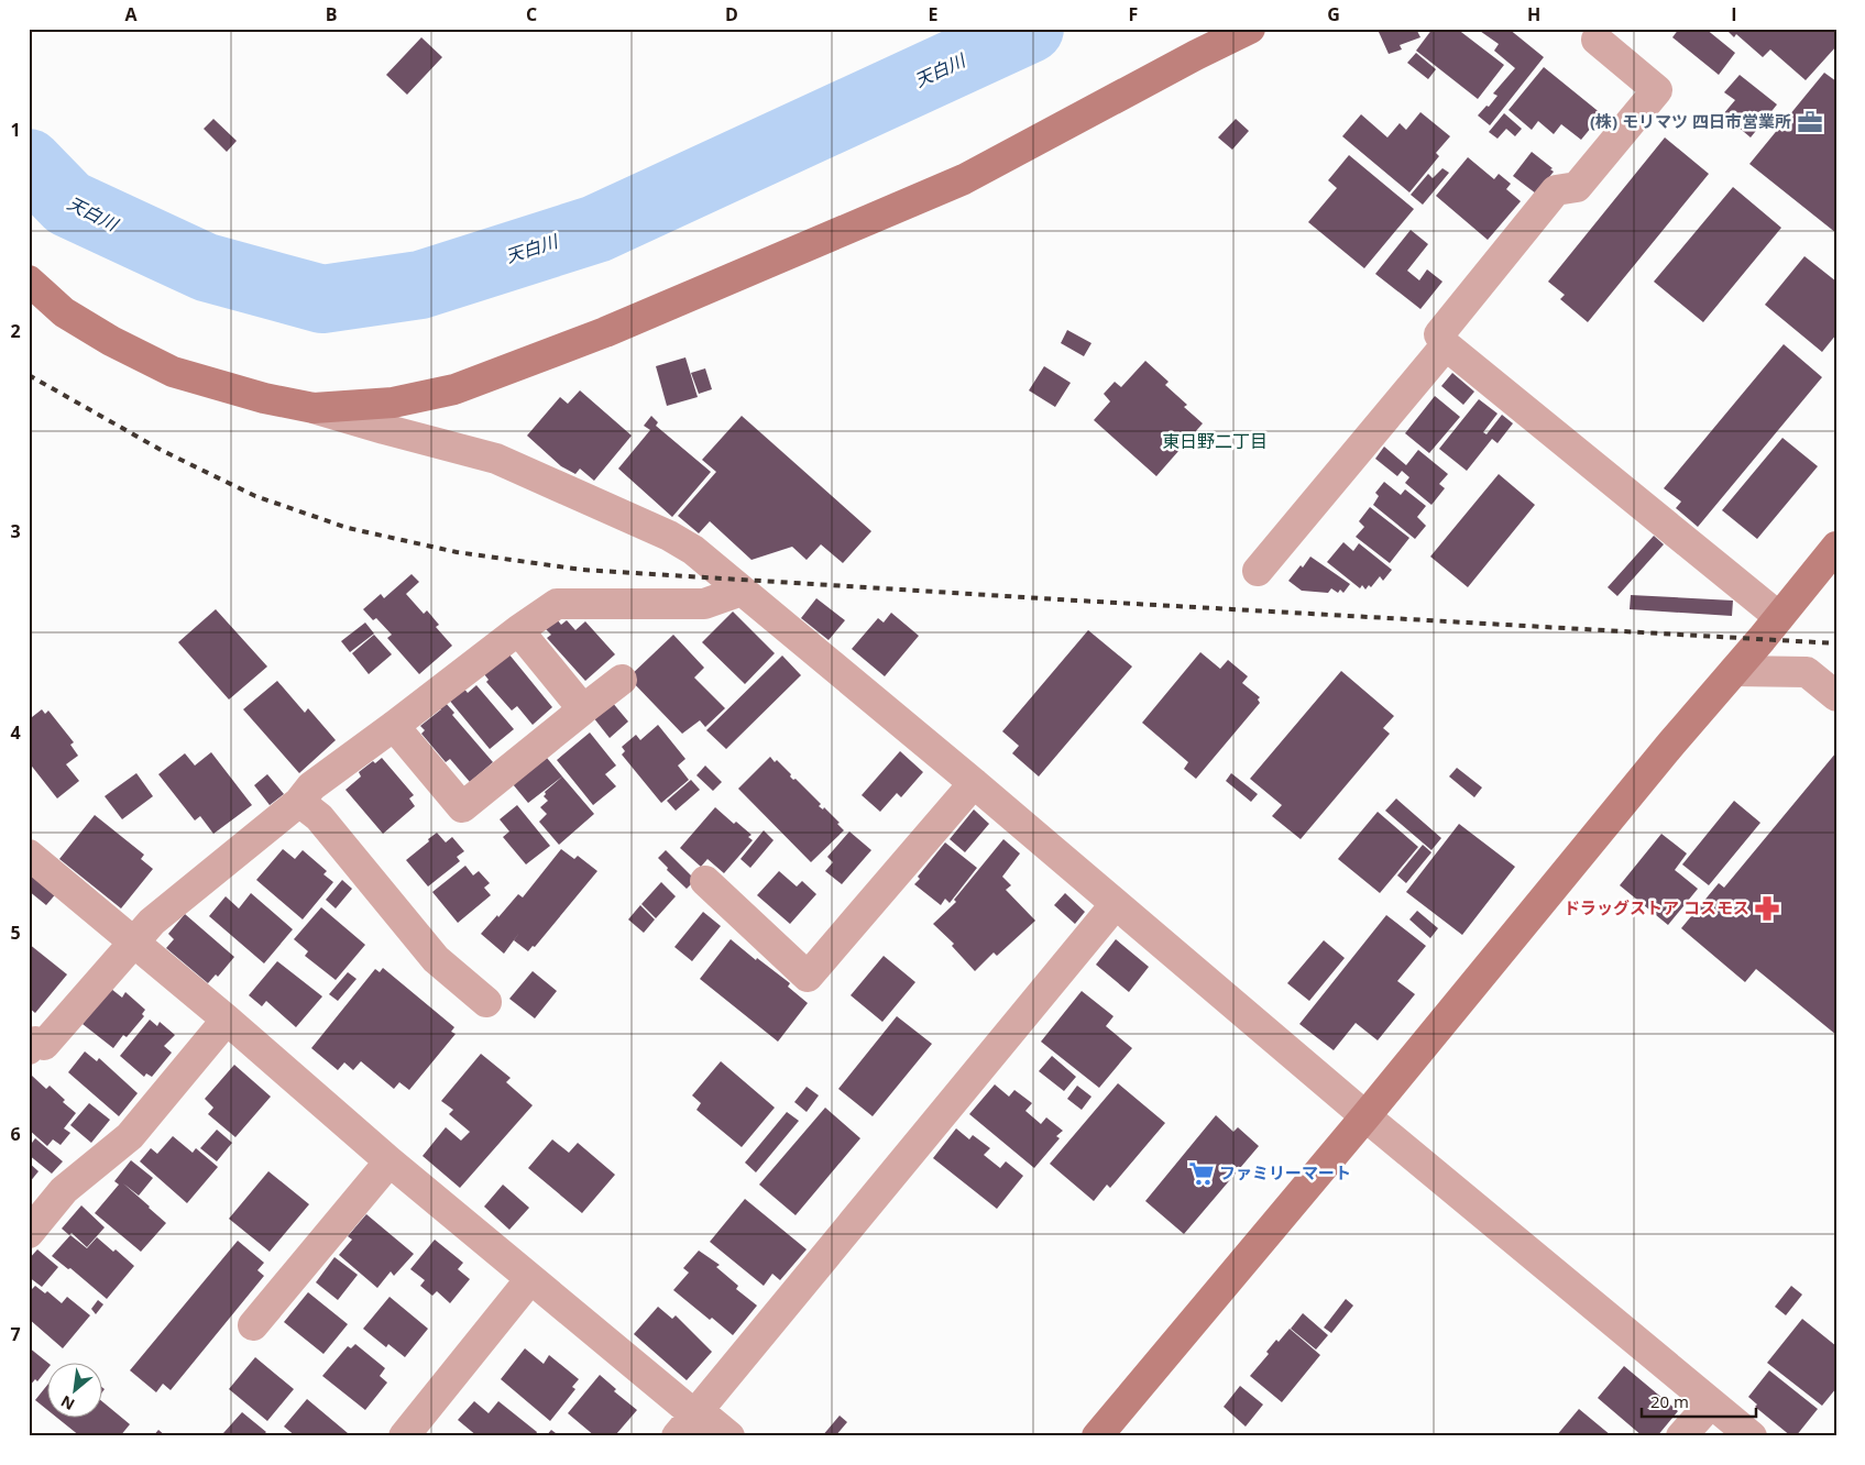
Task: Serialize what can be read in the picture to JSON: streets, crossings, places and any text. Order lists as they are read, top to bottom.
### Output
{
  "districts": ["東日野二丁目"],
  "water": ["天白川"],
  "places": {
    "office": ["(株) モリマツ 四日市営業所"],
    "pharmacy": ["ドラッグストア コスモス"],
    "supermarket": ["ファミリーマート"]
  },
  "scale_bar": "20 m",
  "north": "bottom left",
  "grid": {
    "columns": [
      "A",
      "B",
      "C",
      "D",
      "E",
      "F",
      "G",
      "H",
      "I"
    ],
    "rows": [
      "1",
      "2",
      "3",
      "4",
      "5",
      "6",
      "7"
    ]
  }
}
